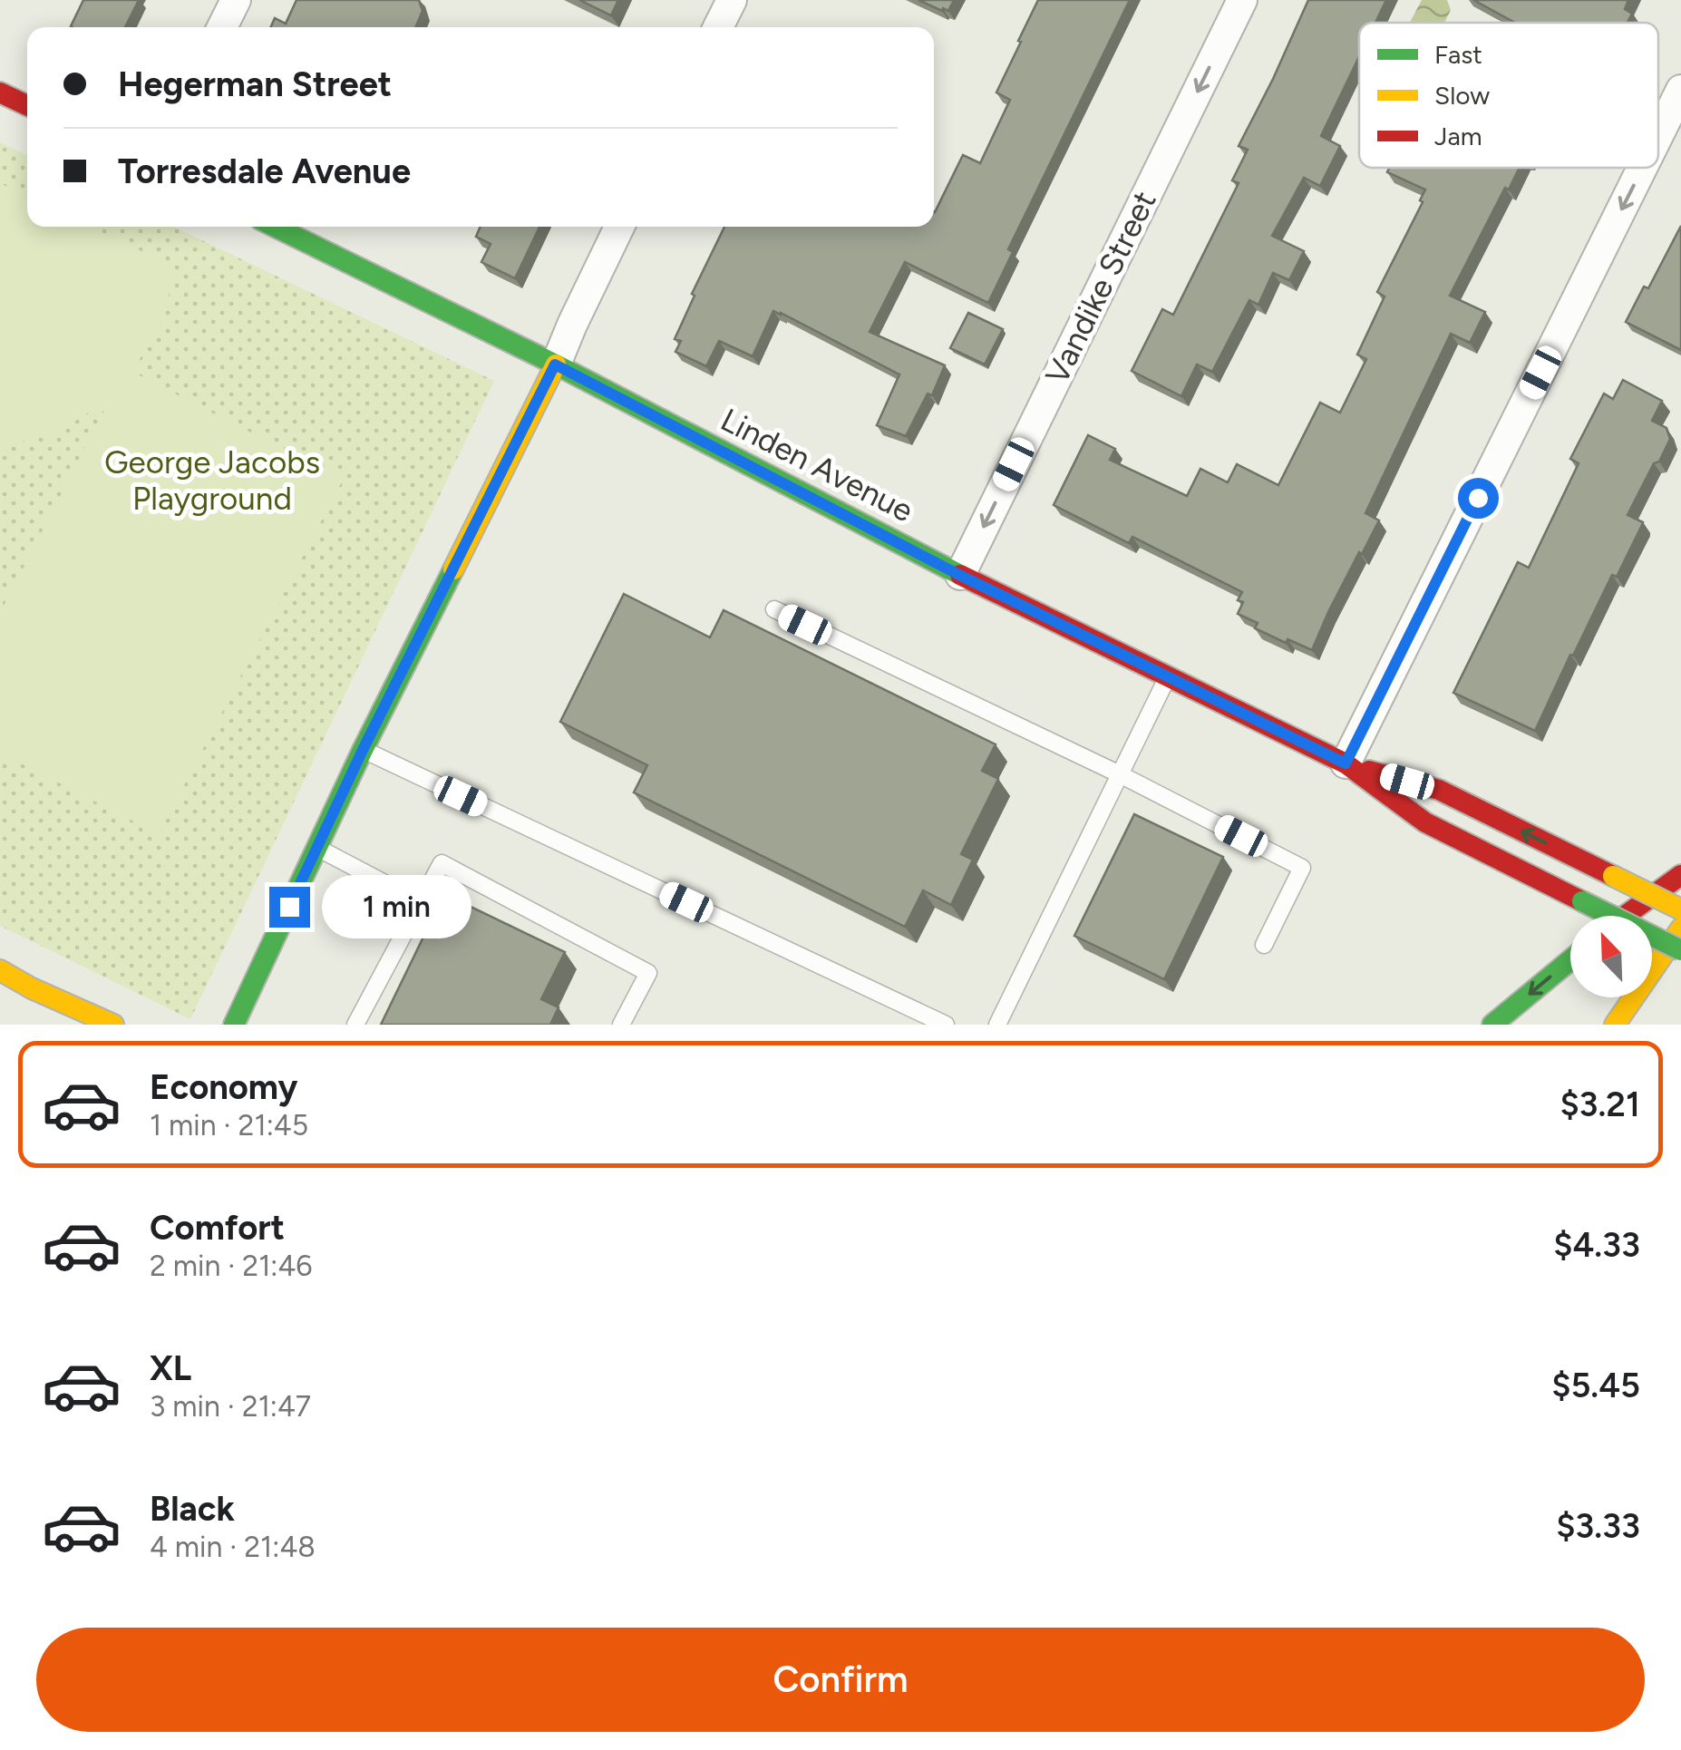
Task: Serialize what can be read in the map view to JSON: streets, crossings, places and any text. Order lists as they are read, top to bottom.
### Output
{
  "streets": {
    "main road": ["Linden Avenue"],
    "street": ["Vandike Street"]
  },
  "crossings": [
    ["Vandike Street", "Linden Avenue"]
  ],
  "one_way": ["Vandike Street"],
  "parks": ["George Jacobs Playground"],
  "legend": ["Fast", "Slow", "Jam"],
  "north": "top left",
  "page": {
    "banner": ["Hegerman Street", "Torresdale Avenue"],
    "bubble": "1 min",
    "list": [
      {
        "name": "Economy",
        "note": "1 min · 21:45",
        "value": "$3.21"
      },
      {
        "name": "Comfort",
        "note": "2 min · 21:46",
        "value": "$4.33"
      },
      {
        "name": "XL",
        "note": "3 min · 21:47",
        "value": "$5.45"
      },
      {
        "name": "Black",
        "note": "4 min · 21:48",
        "value": "$3.33"
      }
    ],
    "buttons": "Confirm"
  }
}
